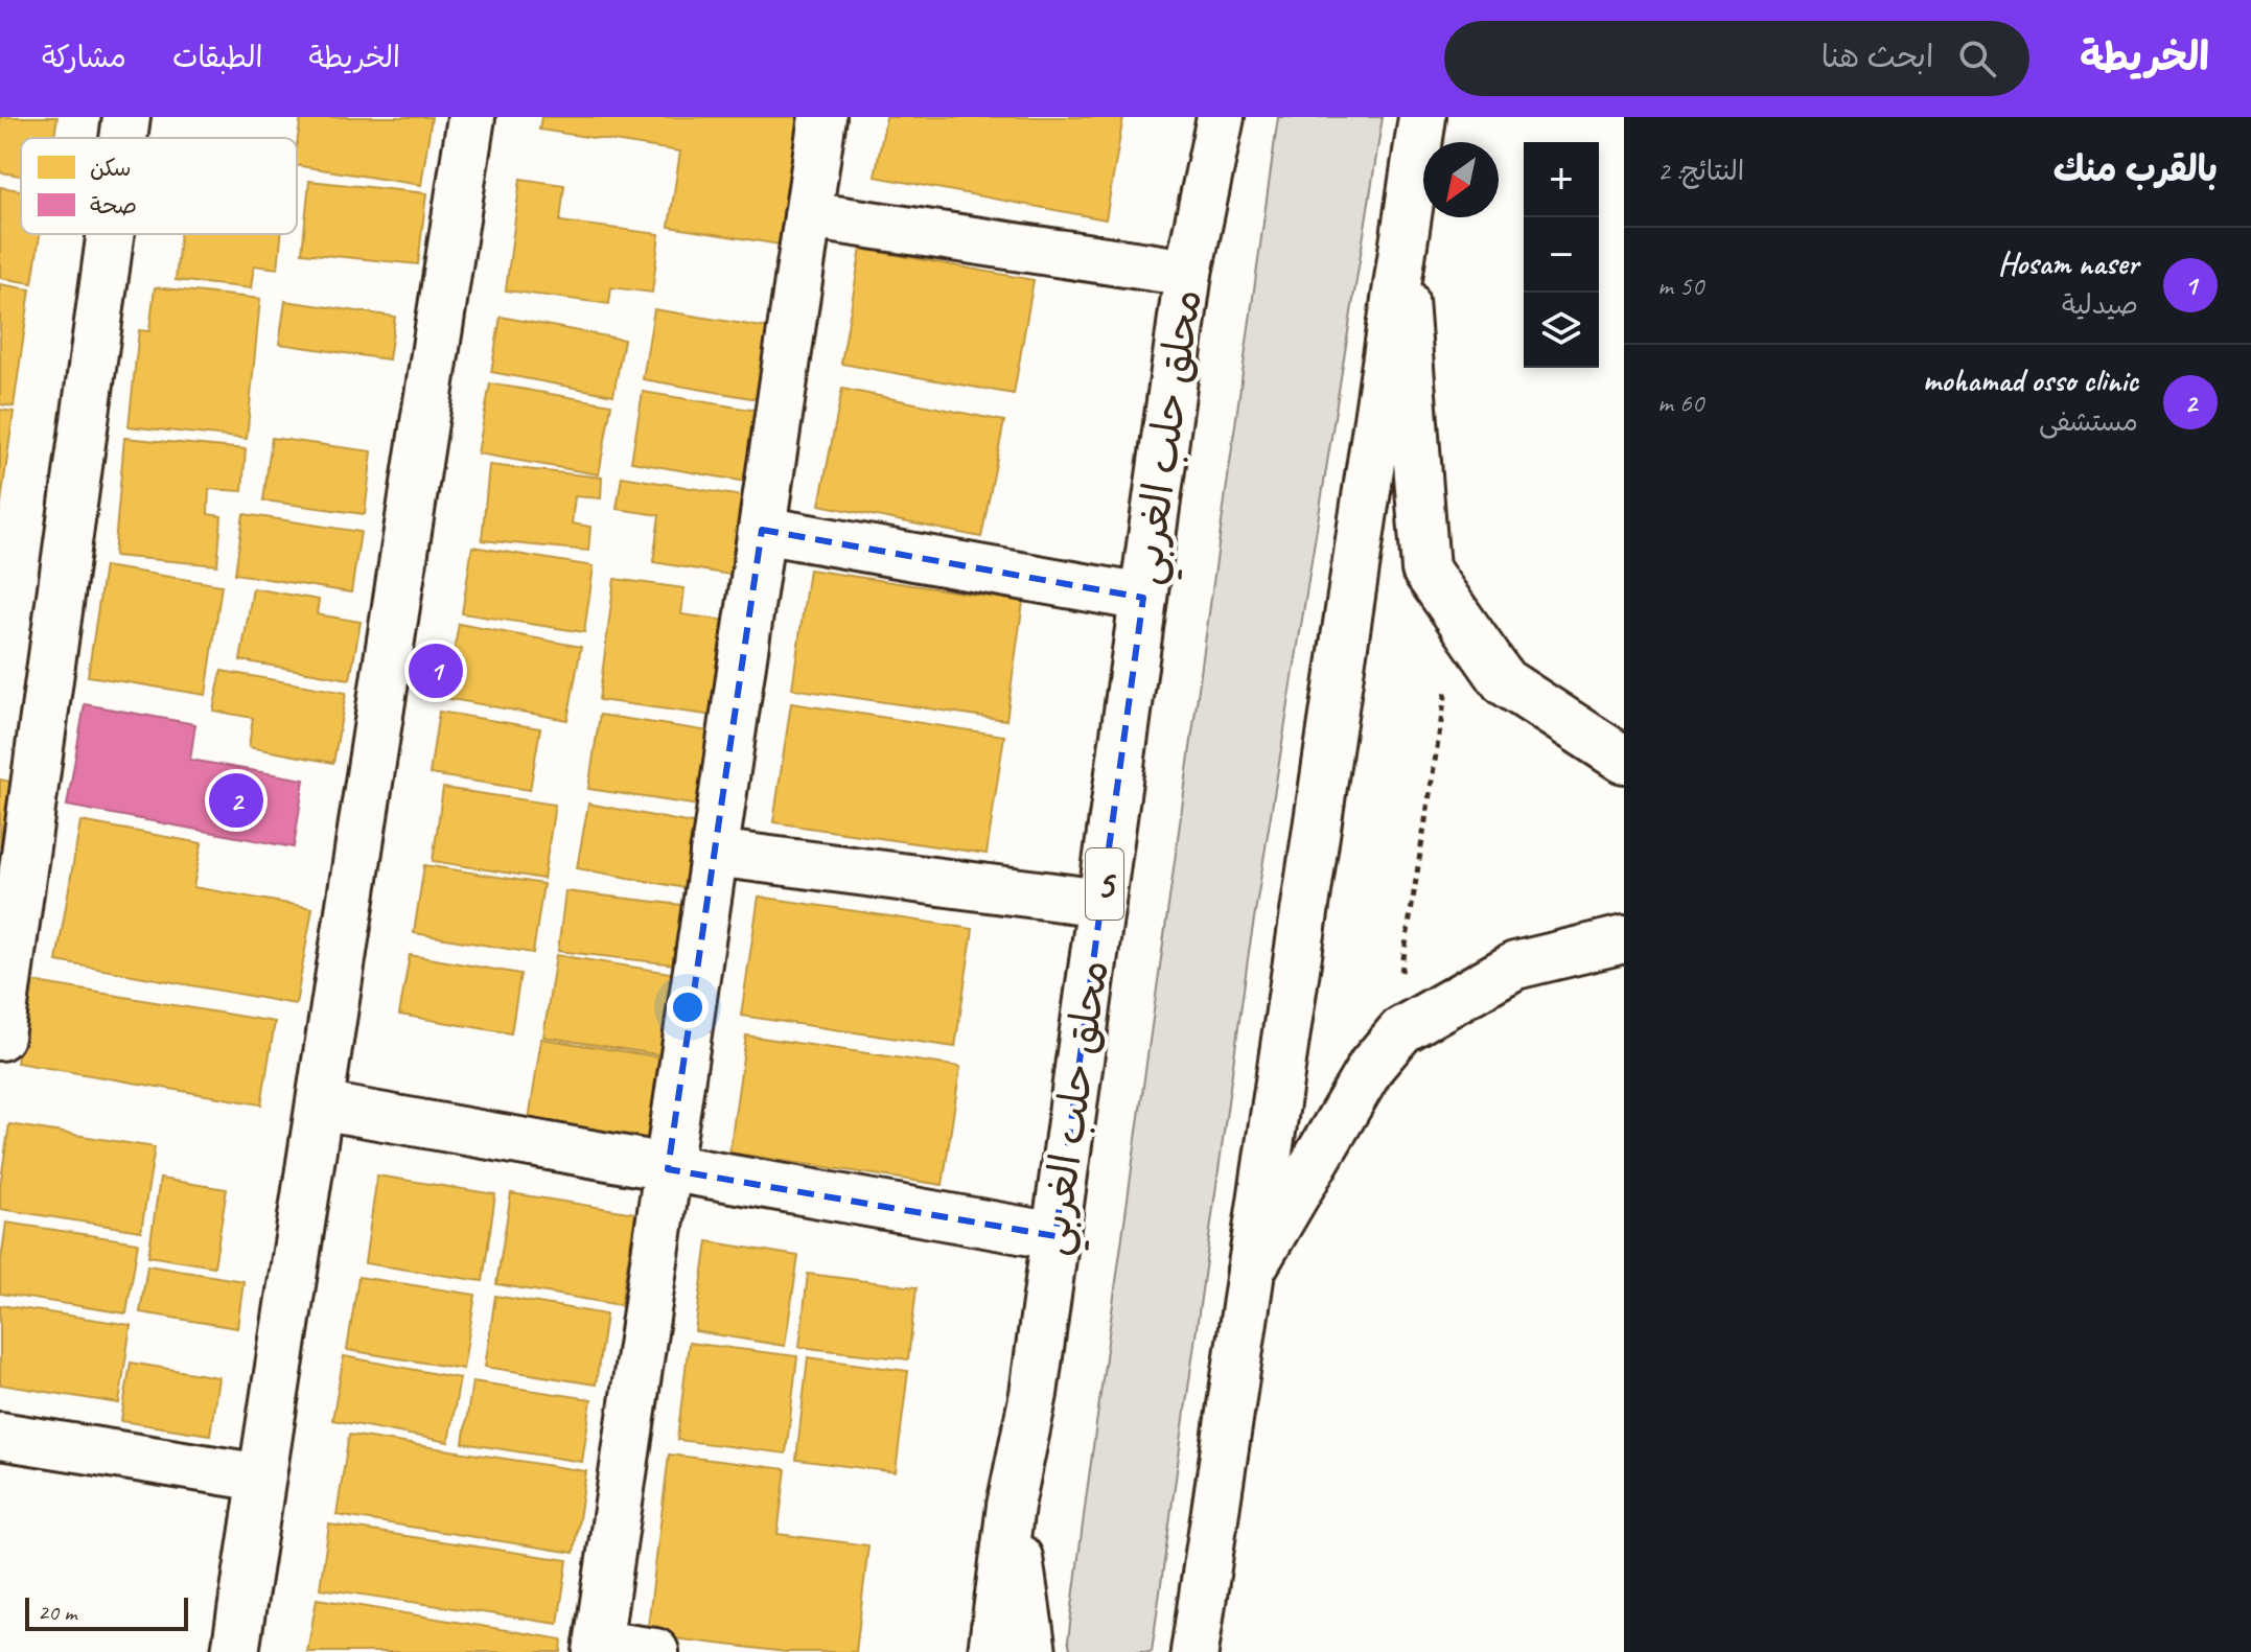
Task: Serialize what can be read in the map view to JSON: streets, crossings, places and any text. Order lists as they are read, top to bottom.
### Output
{
  "streets": {
    "main road": ["محلق حلب الغربي", "5"]
  },
  "legend": ["سكن", "صحة"],
  "scale_bar": "20 m",
  "north": "bottom left",
  "page": {
    "header": "الخريطة",
    "search": "ابحث هنا",
    "nav": ["الخريطة", "الطبقات", "مشاركة"],
    "heading": ["بالقرب منك", "النتائج: 2"],
    "map_buttons": ["+", "−"],
    "list": [
      {
        "mark": "1",
        "name": "Hosam naser",
        "note": "صيدلية",
        "value": "50 m"
      },
      {
        "mark": "2",
        "name": "mohamad osso clinic",
        "note": "مستشفى",
        "value": "60 m"
      }
    ],
    "pins": ["1", "2"],
    "scale": "20 m"
  }
}
